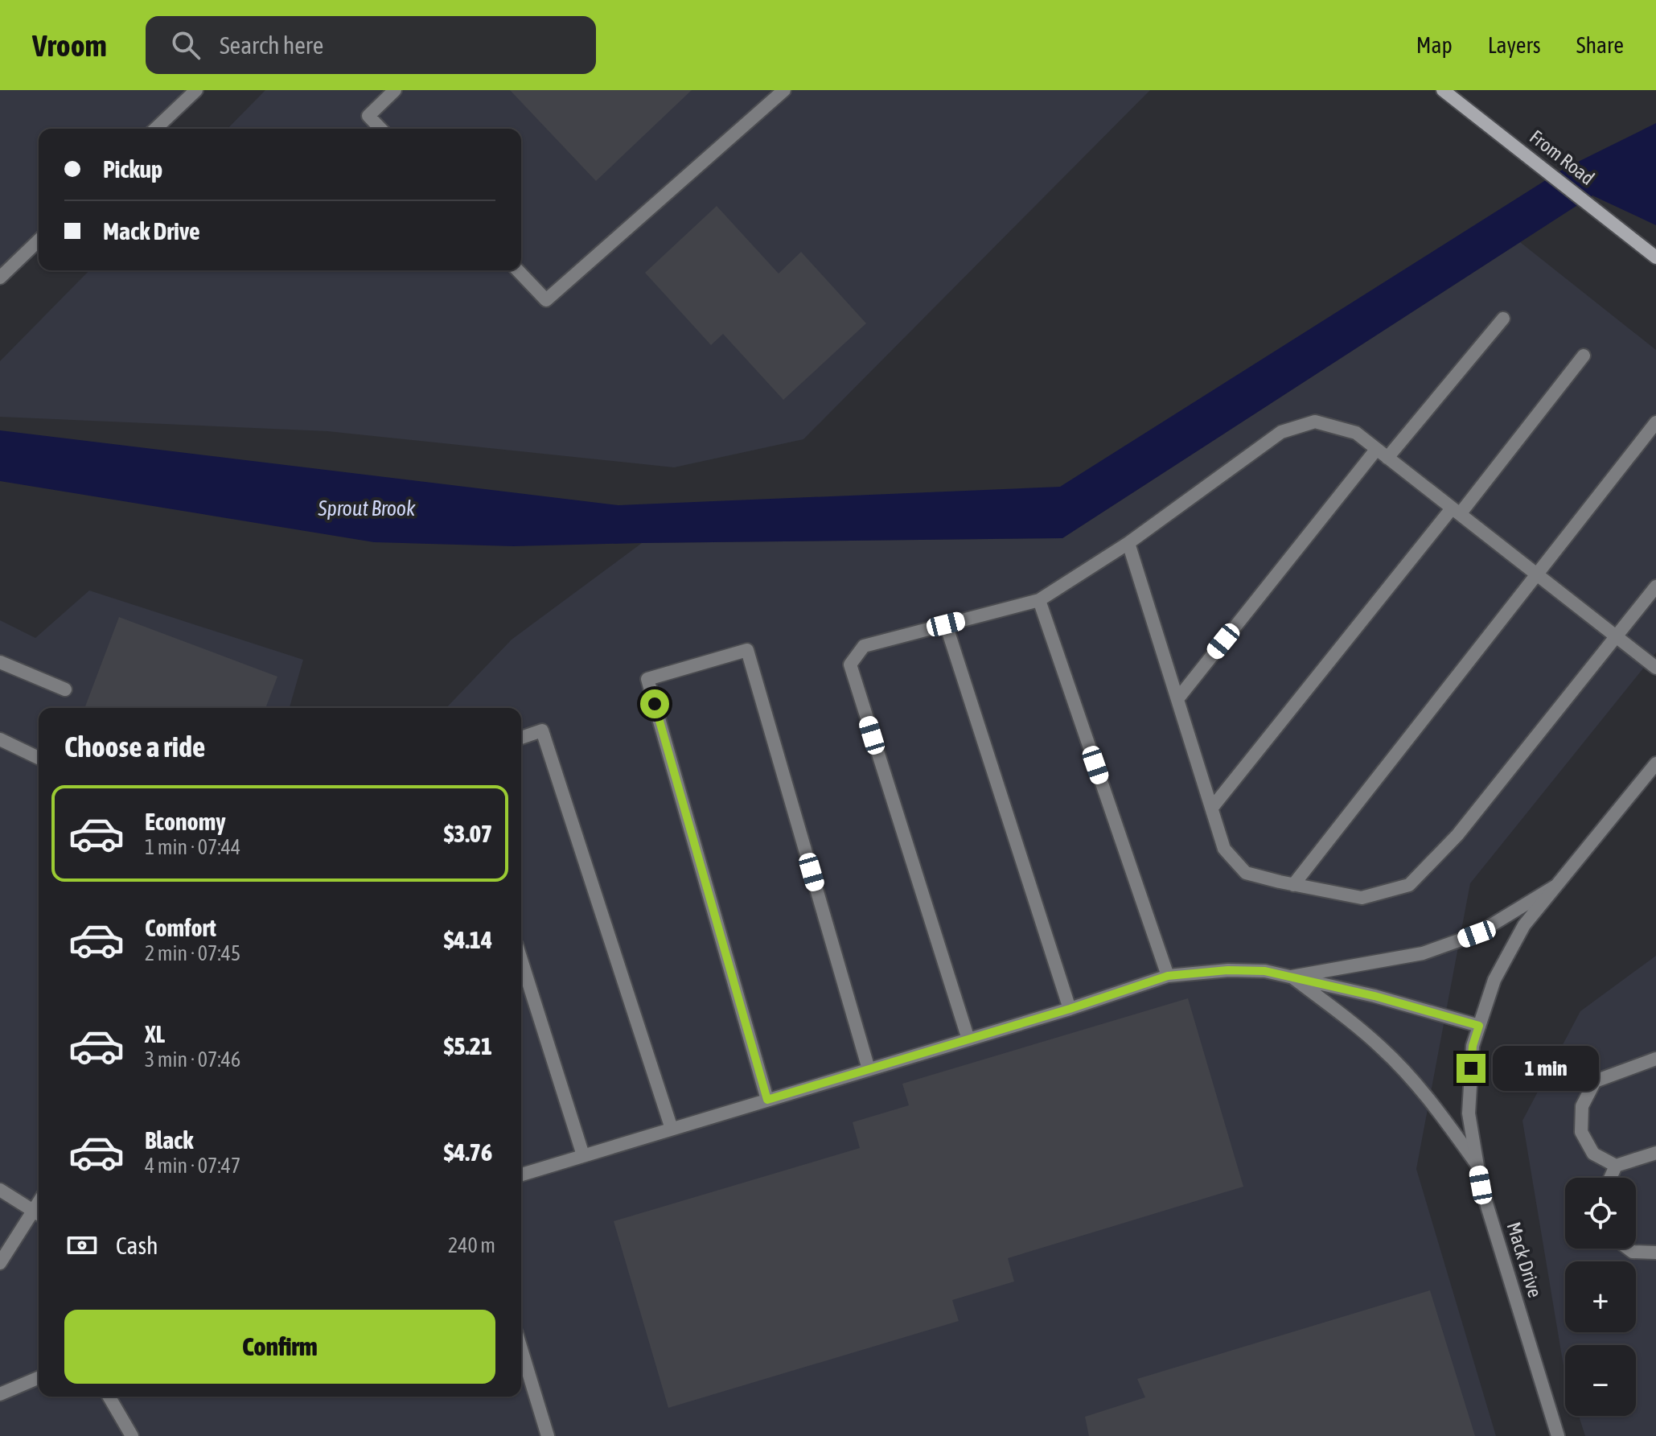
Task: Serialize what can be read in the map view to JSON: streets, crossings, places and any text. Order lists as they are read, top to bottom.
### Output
{
  "streets": {
    "street": ["From Road", "Mack Drive"]
  },
  "water": ["Sprout Brook"],
  "page": {
    "header": "Vroom",
    "search": "Search here",
    "nav": ["Map", "Layers", "Share"],
    "banner": ["Pickup", "Mack Drive"],
    "heading": "Choose a ride",
    "list": [
      {
        "name": "Economy",
        "note": "1 min · 07:44",
        "value": "$3.07"
      },
      {
        "name": "Comfort",
        "note": "2 min · 07:45",
        "value": "$4.14"
      },
      {
        "name": "XL",
        "note": "3 min · 07:46",
        "value": "$5.21"
      },
      {
        "name": "Black",
        "note": "4 min · 07:47",
        "value": "$4.76"
      }
    ],
    "bubble": "1 min",
    "map_buttons": ["+", "−"],
    "pay": ["Cash", "240 m"],
    "buttons": "Confirm"
  }
}
